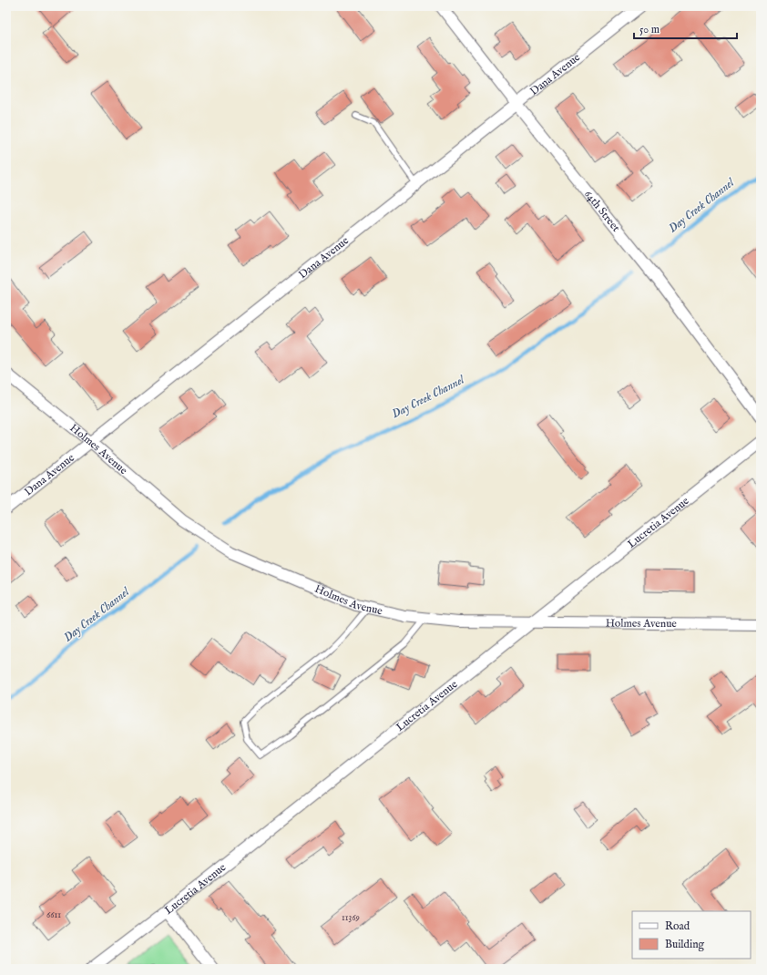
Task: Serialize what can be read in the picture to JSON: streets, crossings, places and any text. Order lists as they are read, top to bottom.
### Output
{
  "streets": {
    "street": [
      "Dana Avenue",
      "64th Street",
      "Holmes Avenue",
      "Lucretia Avenue"
    ]
  },
  "crossings": [
    ["Dana Avenue", "64th Street"],
    ["Dana Avenue", "Holmes Avenue"],
    ["Holmes Avenue", "Lucretia Avenue"]
  ],
  "water": ["Day Creek Channel"],
  "house_numbers": ["6611", "11369"],
  "legend": ["Road", "Building"],
  "scale_bar": "50 m"
}
